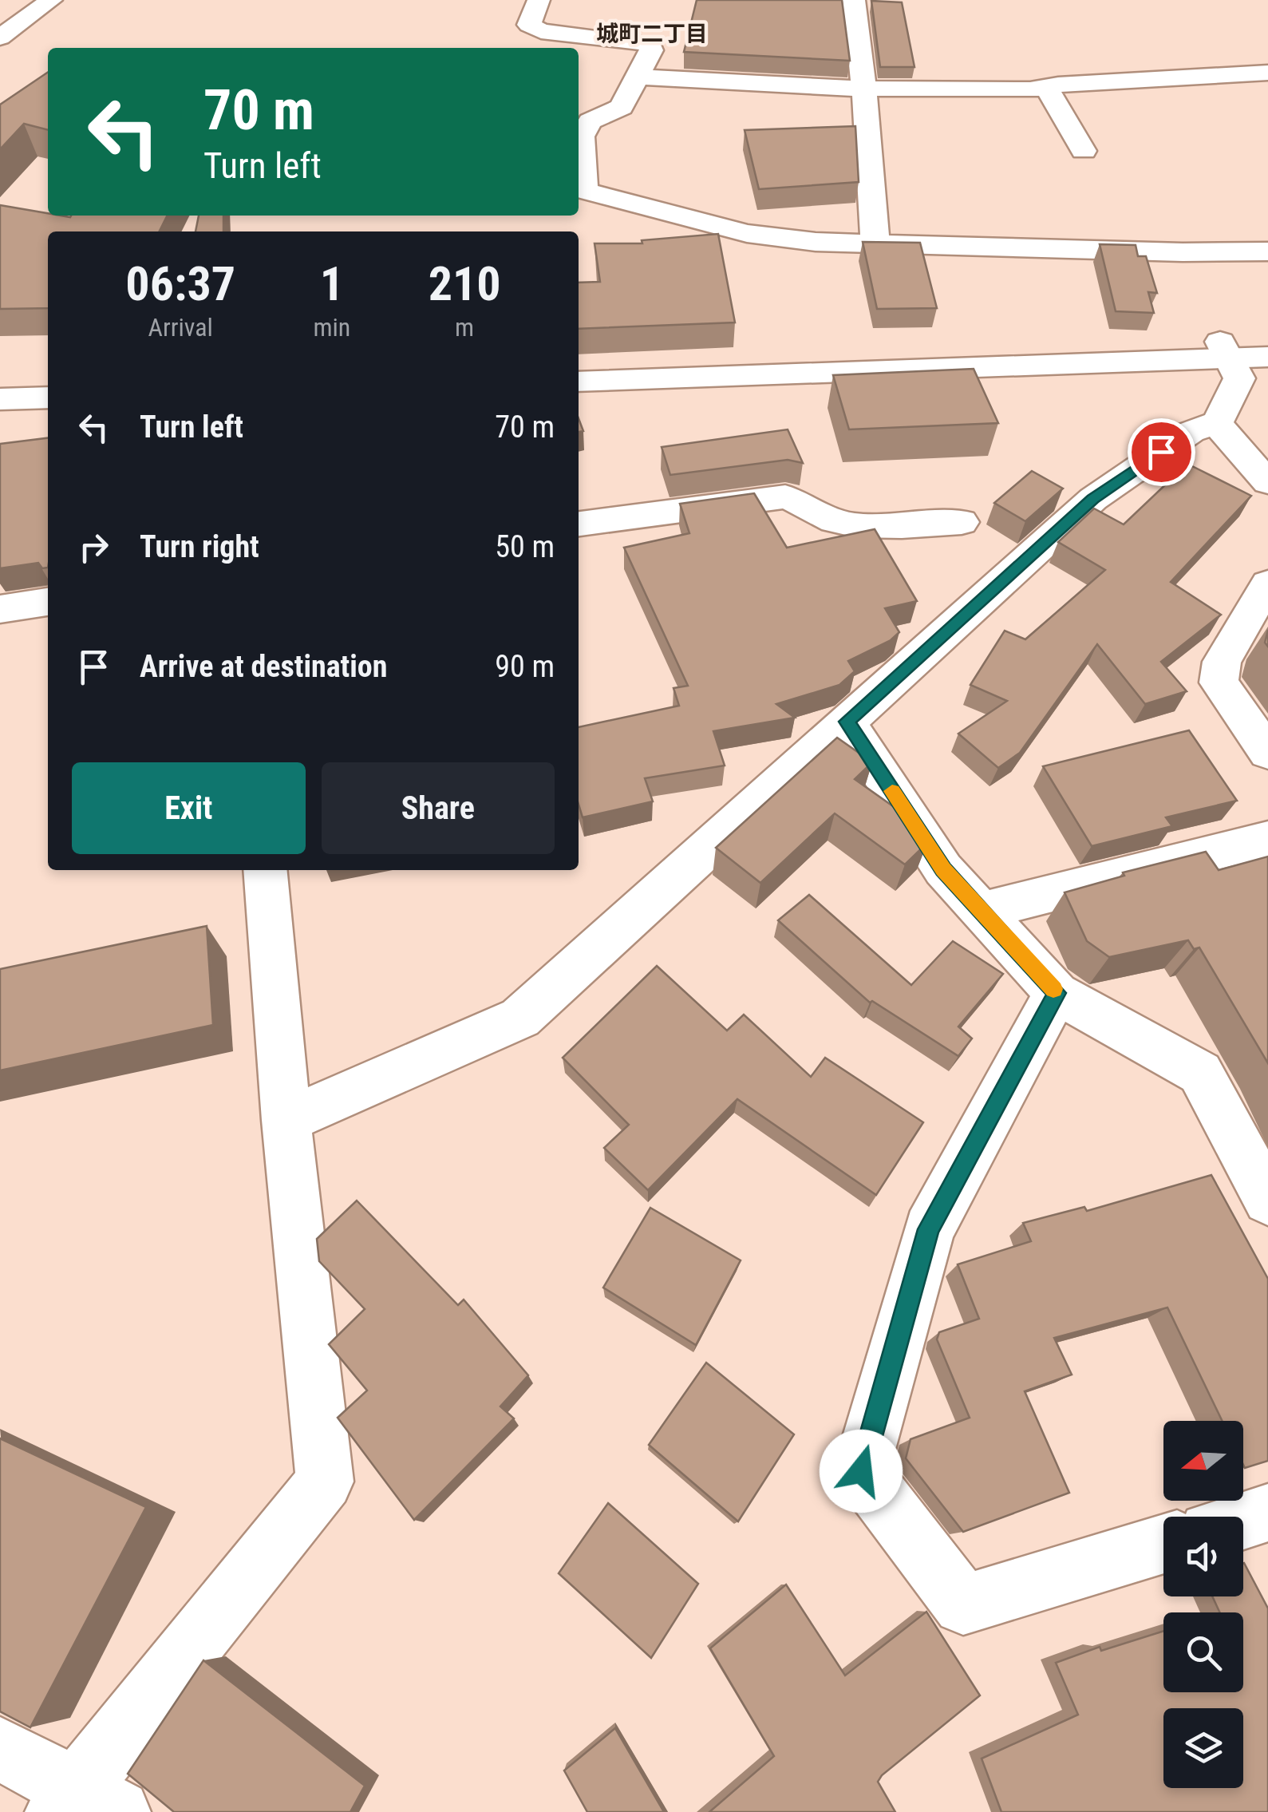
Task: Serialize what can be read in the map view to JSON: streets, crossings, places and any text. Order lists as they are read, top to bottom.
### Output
{
  "districts": ["城町二丁目"],
  "north": "left",
  "page": {
    "turn": ["70 m", "Turn left"],
    "eta": [
      "06:37",
      "Arrival",
      "1",
      "min",
      "210",
      "m"
    ],
    "list": [
      {
        "name": "Turn left",
        "value": "70 m"
      },
      {
        "name": "Turn right",
        "value": "50 m"
      },
      {
        "name": "Arrive at destination",
        "value": "90 m"
      }
    ],
    "buttons": ["Exit", "Share"]
  }
}
